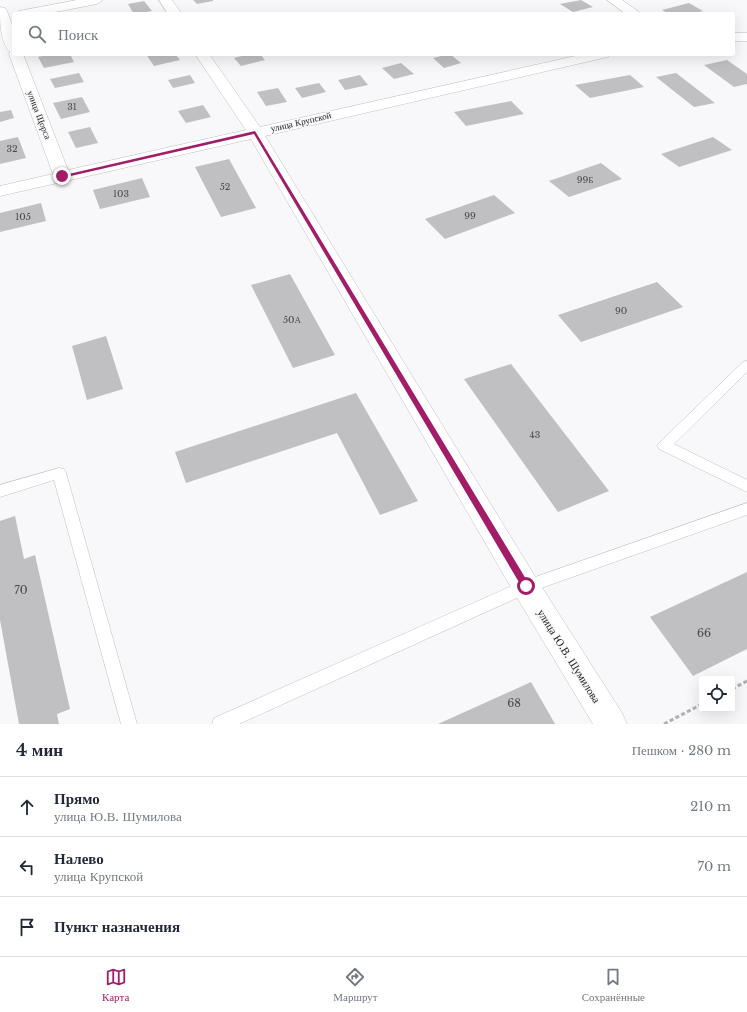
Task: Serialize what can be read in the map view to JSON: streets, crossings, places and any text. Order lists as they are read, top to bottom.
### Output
{
  "streets": {
    "street": ["улица Щорса", "улица Крупской", "улица Ю.В. Шумилова"]
  },
  "crossings": [
    ["улица Щорса", "улица Крупской"],
    ["улица Крупской", "улица Ю.В. Шумилова"]
  ],
  "house_numbers": [
    "31",
    "32",
    "99Б",
    "52",
    "103",
    "99",
    "105",
    "90",
    "50А",
    "43",
    "70",
    "66",
    "68"
  ],
  "page": {
    "search": "Поиск",
    "heading": ["4 мин", "Пешком · 280 m"],
    "list": [
      ["Прямо", "улица Ю.В. Шумилова", "210 m"],
      ["Налево", "улица Крупской", "70 m"],
      "Пункт назначения"
    ],
    "nav": ["Карта", "Маршрут", "Сохранённые"]
  }
}
